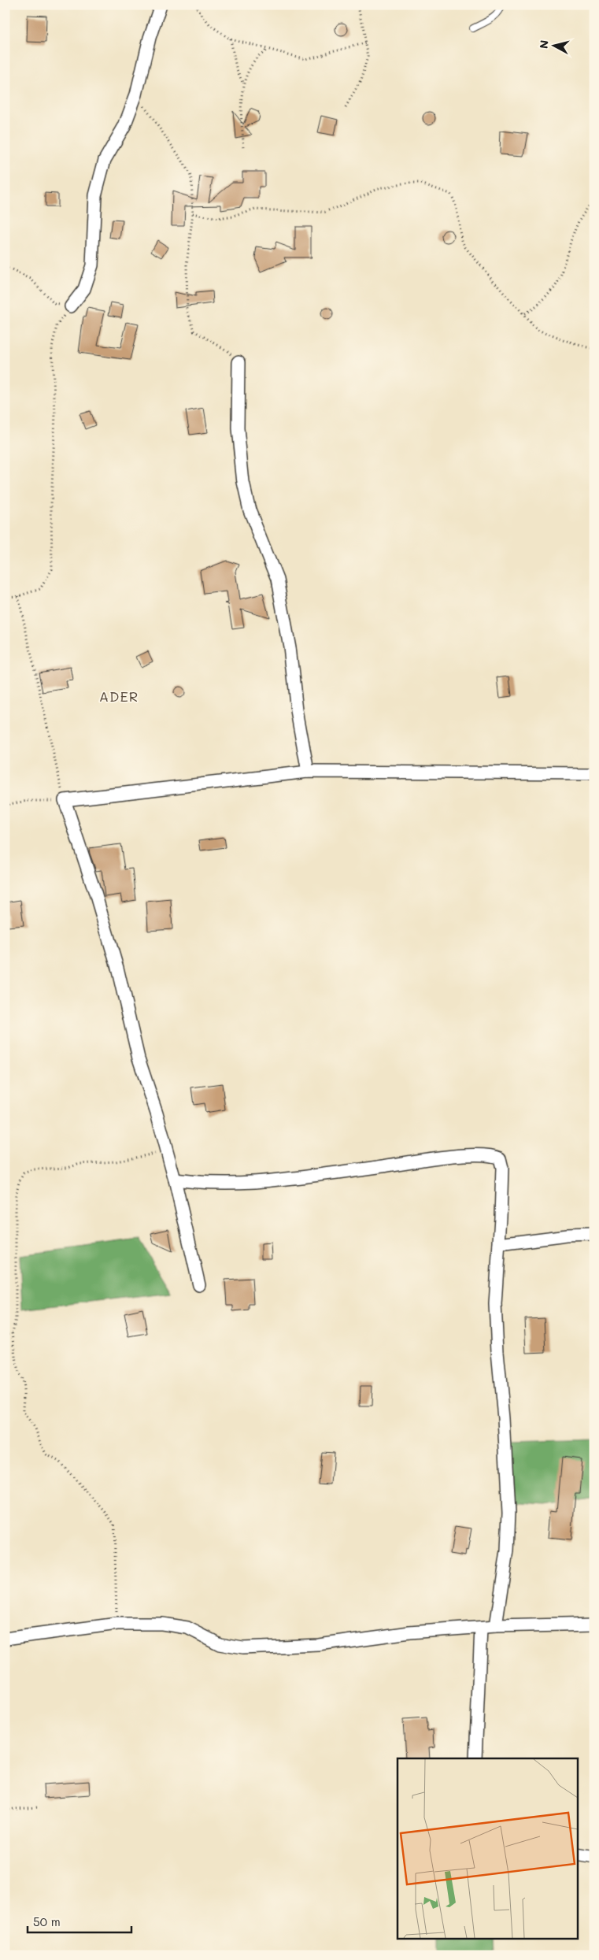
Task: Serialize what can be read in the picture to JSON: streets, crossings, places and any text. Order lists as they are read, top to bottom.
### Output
{
  "districts": ["ADER"],
  "scale_bar": "50 m",
  "north": "left"
}
